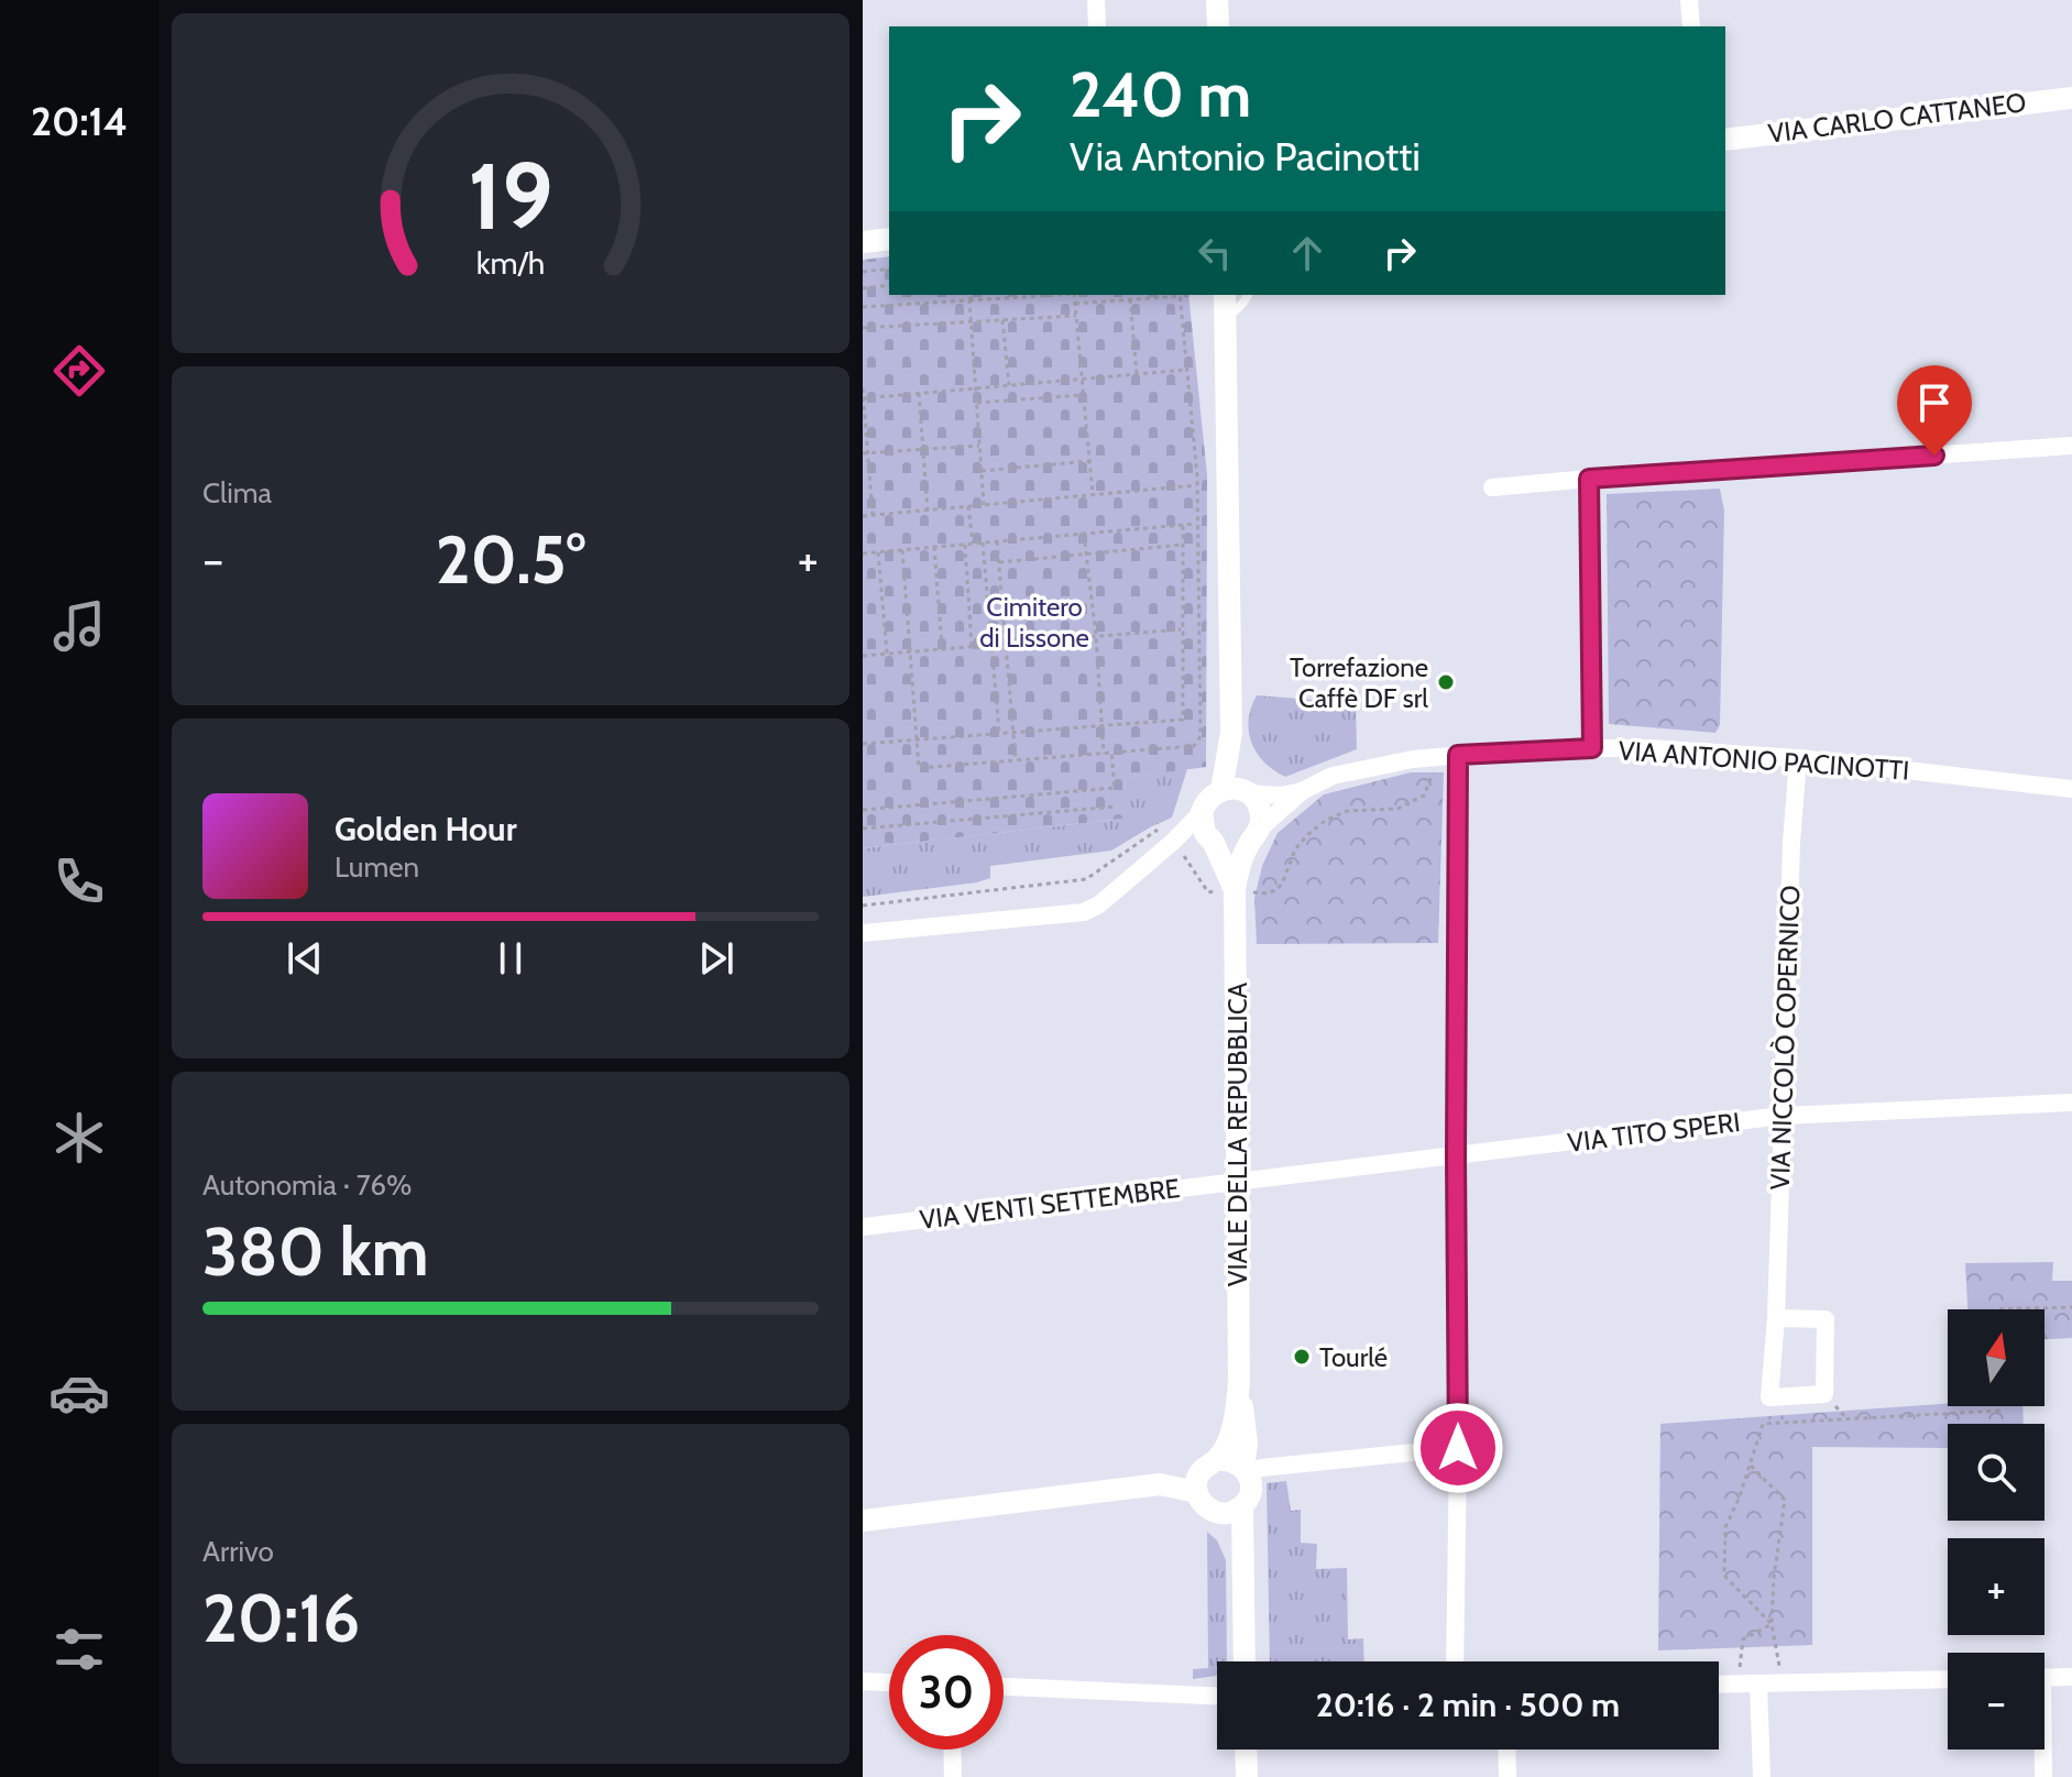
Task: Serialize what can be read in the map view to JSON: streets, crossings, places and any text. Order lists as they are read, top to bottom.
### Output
{
  "streets": {
    "street": [
      "VIA CARLO CATTANEO",
      "VIA ANTONIO PACINOTTI",
      "VIA NICCOLÒ COPERNICO",
      "VIA TITO SPERI",
      "VIALE DELLA REPUBBLICA",
      "VIA VENTI SETTEMBRE"
    ]
  },
  "crossings": [
    ["VIA ANTONIO PACINOTTI", "VIA NICCOLÒ COPERNICO"],
    ["VIA ANTONIO PACINOTTI", "VIALE DELLA REPUBBLICA"],
    ["VIA NICCOLÒ COPERNICO", "VIA TITO SPERI"],
    ["VIA TITO SPERI", "VIALE DELLA REPUBBLICA"],
    ["VIA TITO SPERI", "VIA VENTI SETTEMBRE"],
    ["VIALE DELLA REPUBBLICA", "VIA VENTI SETTEMBRE"]
  ],
  "parks": ["Cimitero di Lissone"],
  "places": ["Torrefazione Caffè DF srl", "Tourlé"],
  "north": "top",
  "page": {
    "tabs": "20:14",
    "turn": ["240 m", "Via Antonio Pacinotti"],
    "tile": [
      "Clima",
      ["Autonomia · 76%", "380 km"],
      ["Arrivo", "20:16"]
    ],
    "heat": ["−", "20.5°", "+"],
    "song": ["Golden Hour", "Lumen"],
    "map_buttons": ["+", "−"],
    "limit": "30",
    "trip": "20:16 · 2 min · 500 m",
    "gauge": ["19", "km/h"]
  }
}
